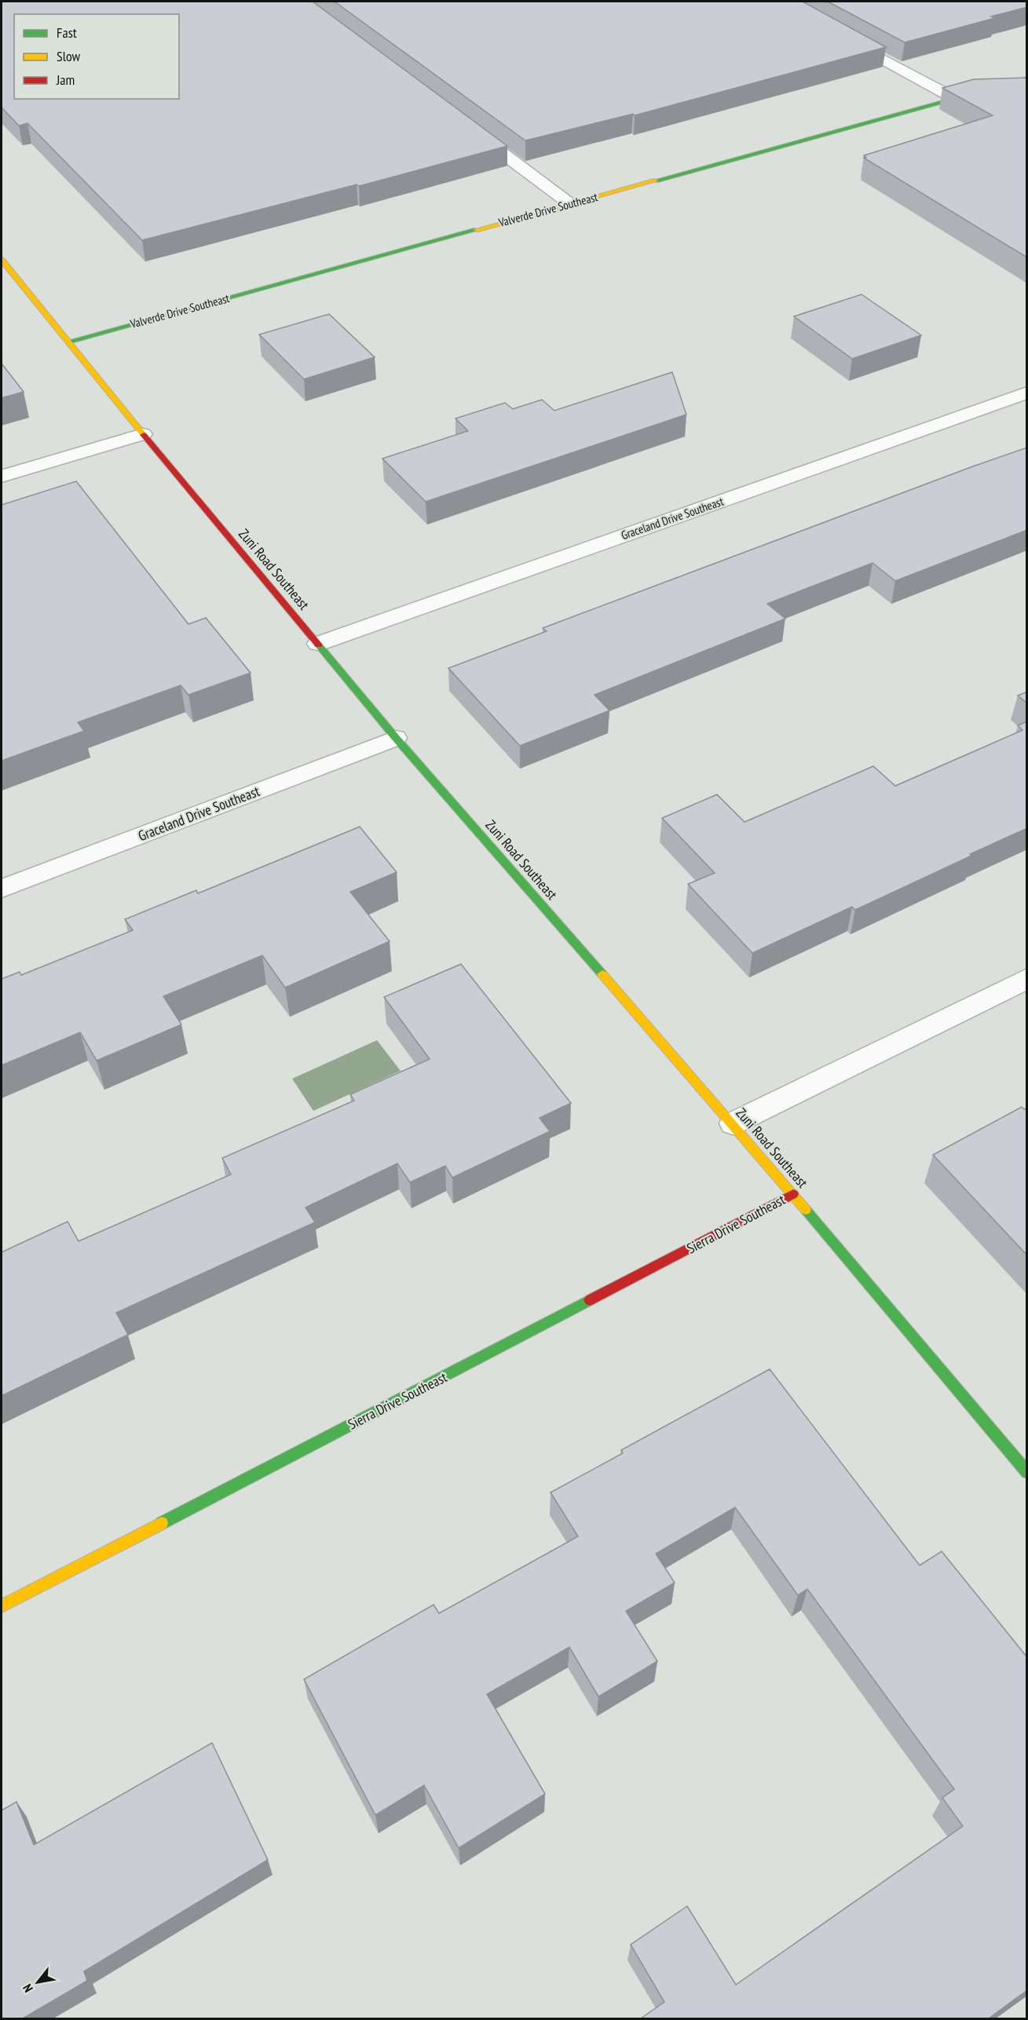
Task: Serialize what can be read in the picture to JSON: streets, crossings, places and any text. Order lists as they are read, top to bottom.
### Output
{
  "streets": {
    "street": [
      "Valverde Drive Southeast",
      "Graceland Drive Southeast",
      "Zuni Road Southeast",
      "Sierra Drive Southeast"
    ]
  },
  "crossings": [
    ["Valverde Drive Southeast", "Zuni Road Southeast"],
    ["Graceland Drive Southeast", "Zuni Road Southeast"],
    ["Zuni Road Southeast", "Sierra Drive Southeast"]
  ],
  "legend": ["Fast", "Slow", "Jam"],
  "north": "bottom left"
}
